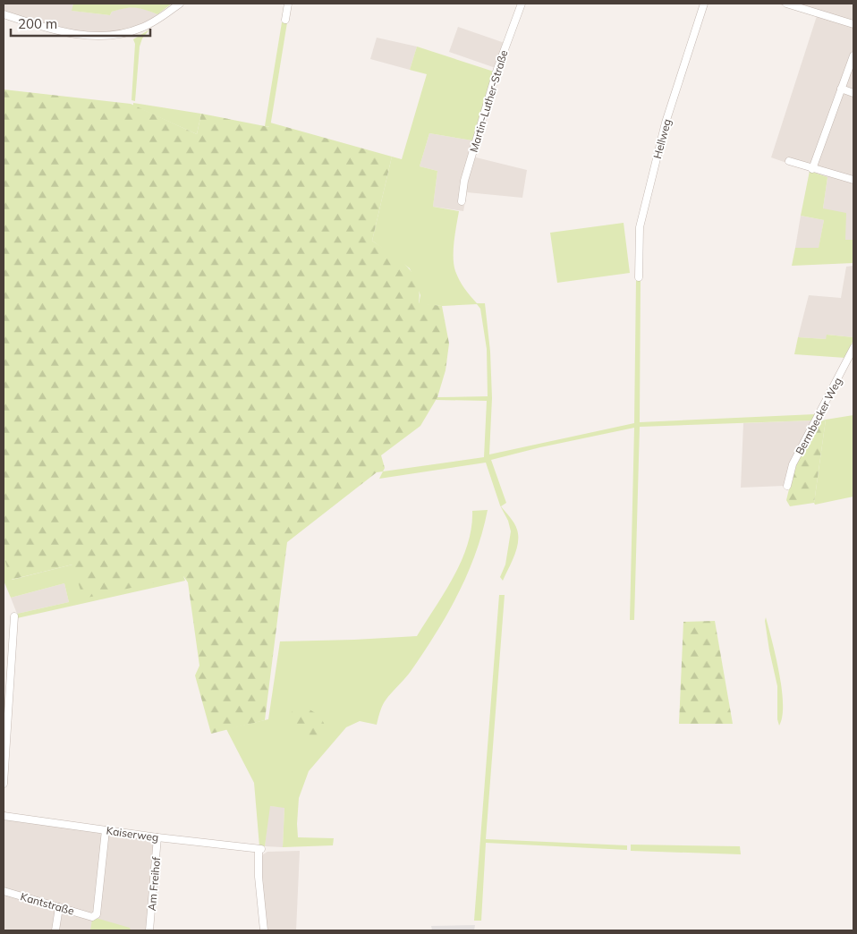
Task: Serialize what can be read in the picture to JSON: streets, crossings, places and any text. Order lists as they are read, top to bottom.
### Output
{
  "streets": {
    "street": [
      "Martin-Luther-Straße",
      "Hellweg",
      "Bermbecker Weg",
      "Kaiserweg",
      "Am Freihof",
      "Kantstraße"
    ]
  },
  "crossings": [
    ["Kaiserweg", "Am Freihof"],
    ["Kaiserweg", "Kantstraße"]
  ],
  "scale_bar": "200 m"
}
